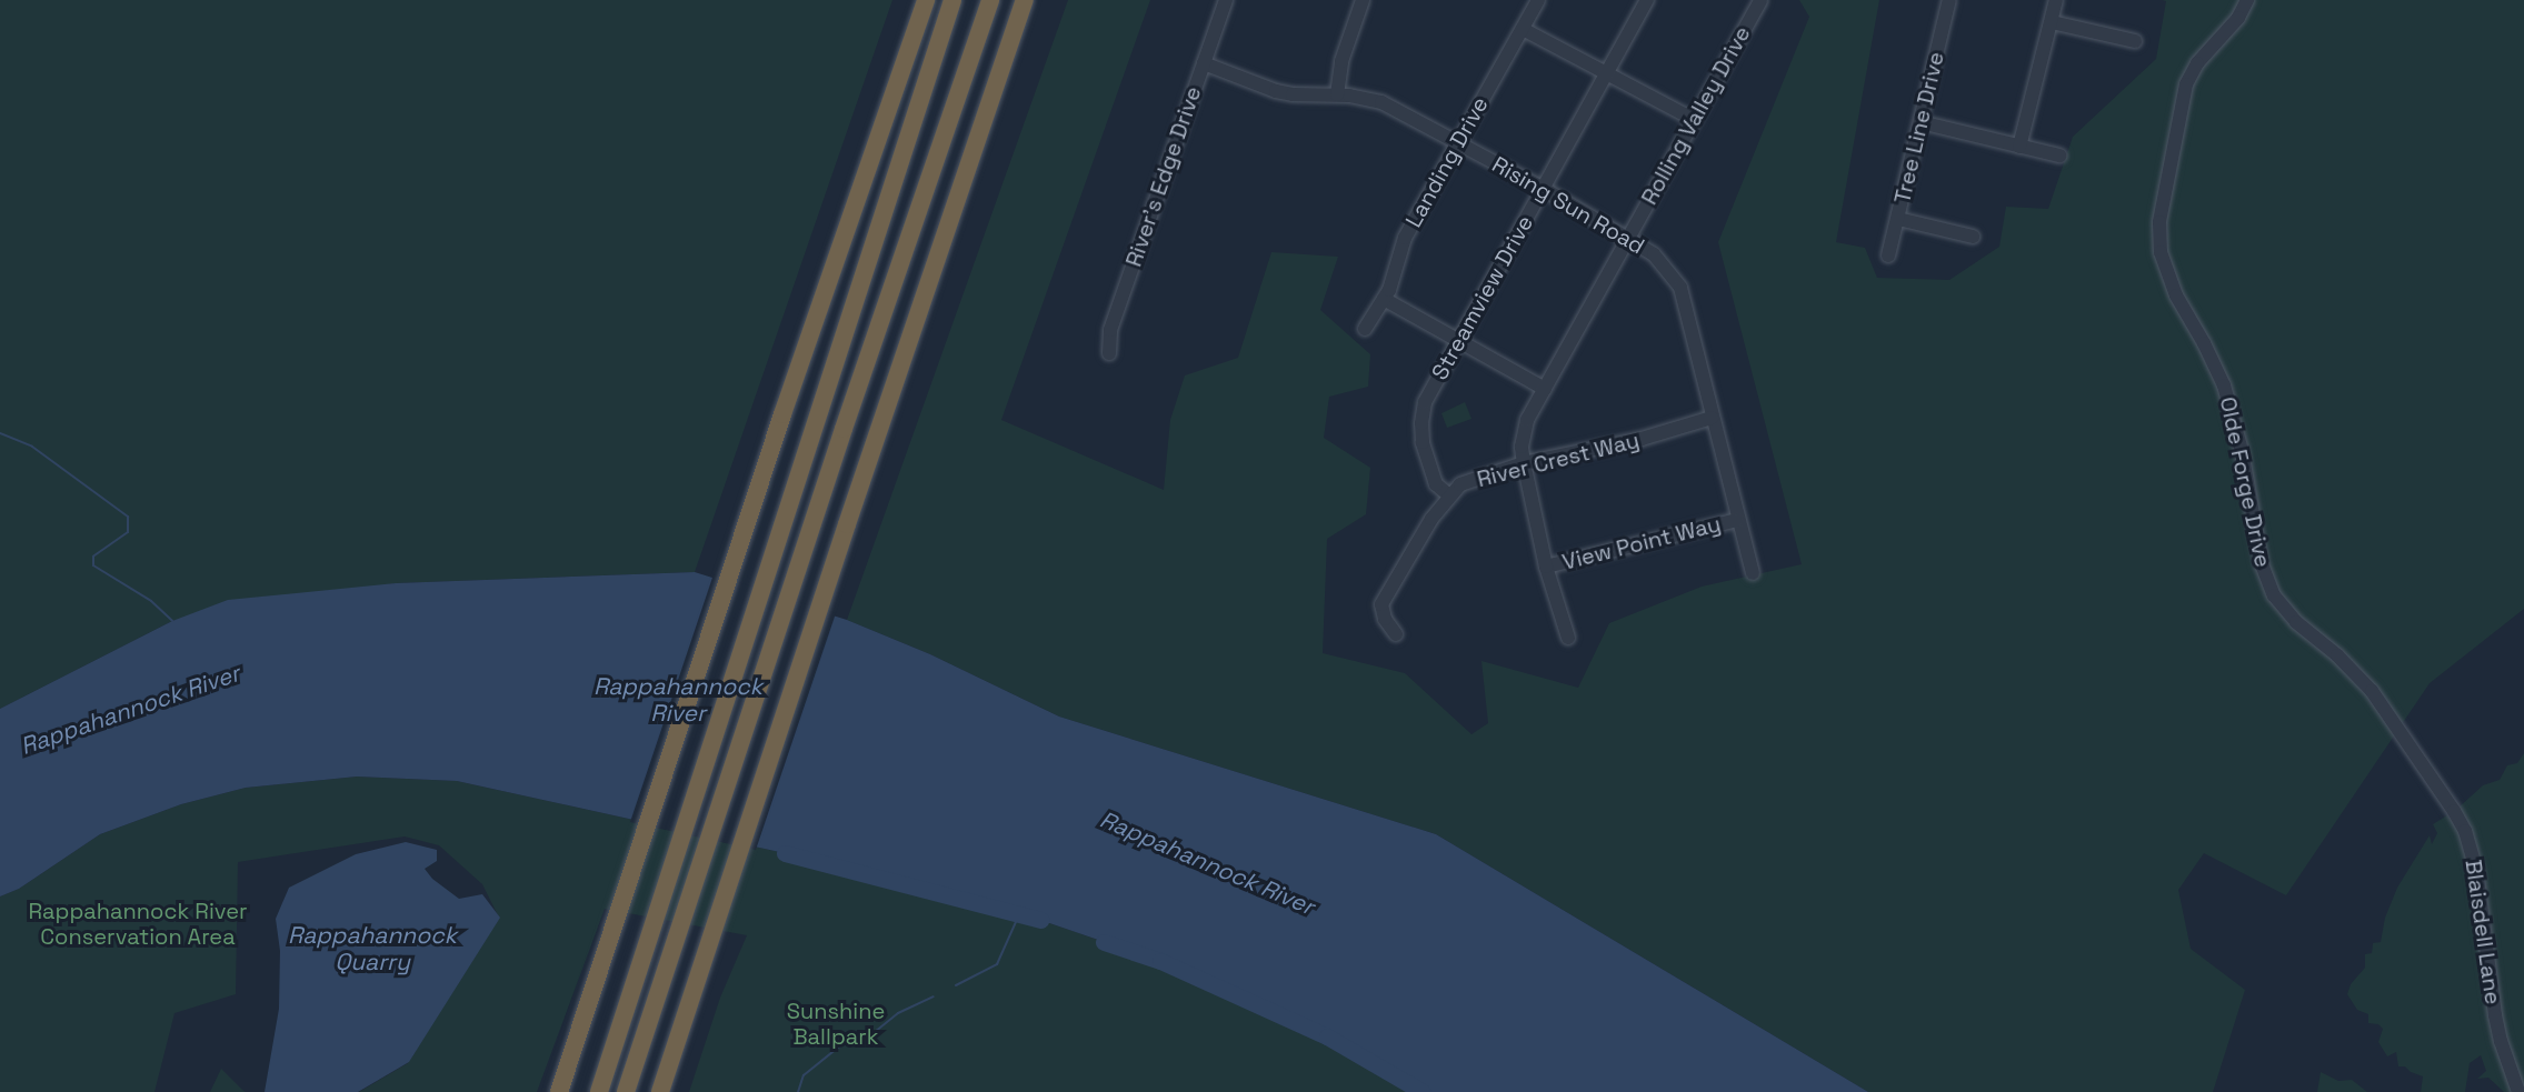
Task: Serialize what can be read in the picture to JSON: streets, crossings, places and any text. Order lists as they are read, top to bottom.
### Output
{
  "streets": {
    "street": [
      "Rolling Valley Drive",
      "Tree Line Drive",
      "Landing Drive",
      "River's Edge Drive",
      "Rising Sun Road",
      "Streamview Drive",
      "River Crest Way",
      "Olde Forge Drive",
      "View Point Way",
      "Blaisdell Lane"
    ]
  },
  "crossings": [
    ["Rolling Valley Drive", "Rising Sun Road"],
    ["Rolling Valley Drive", "River Crest Way"],
    ["Rolling Valley Drive", "View Point Way"],
    ["Landing Drive", "Rising Sun Road"],
    ["River's Edge Drive", "Rising Sun Road"],
    ["Rising Sun Road", "Streamview Drive"],
    ["Rising Sun Road", "River Crest Way"],
    ["Rising Sun Road", "View Point Way"],
    ["Streamview Drive", "River Crest Way"],
    ["Olde Forge Drive", "Blaisdell Lane"]
  ],
  "water": ["Rappahannock River", "Rappahannock Quarry"],
  "parks": ["Rappahannock River Conservation Area", "Sunshine Ballpark"]
}
